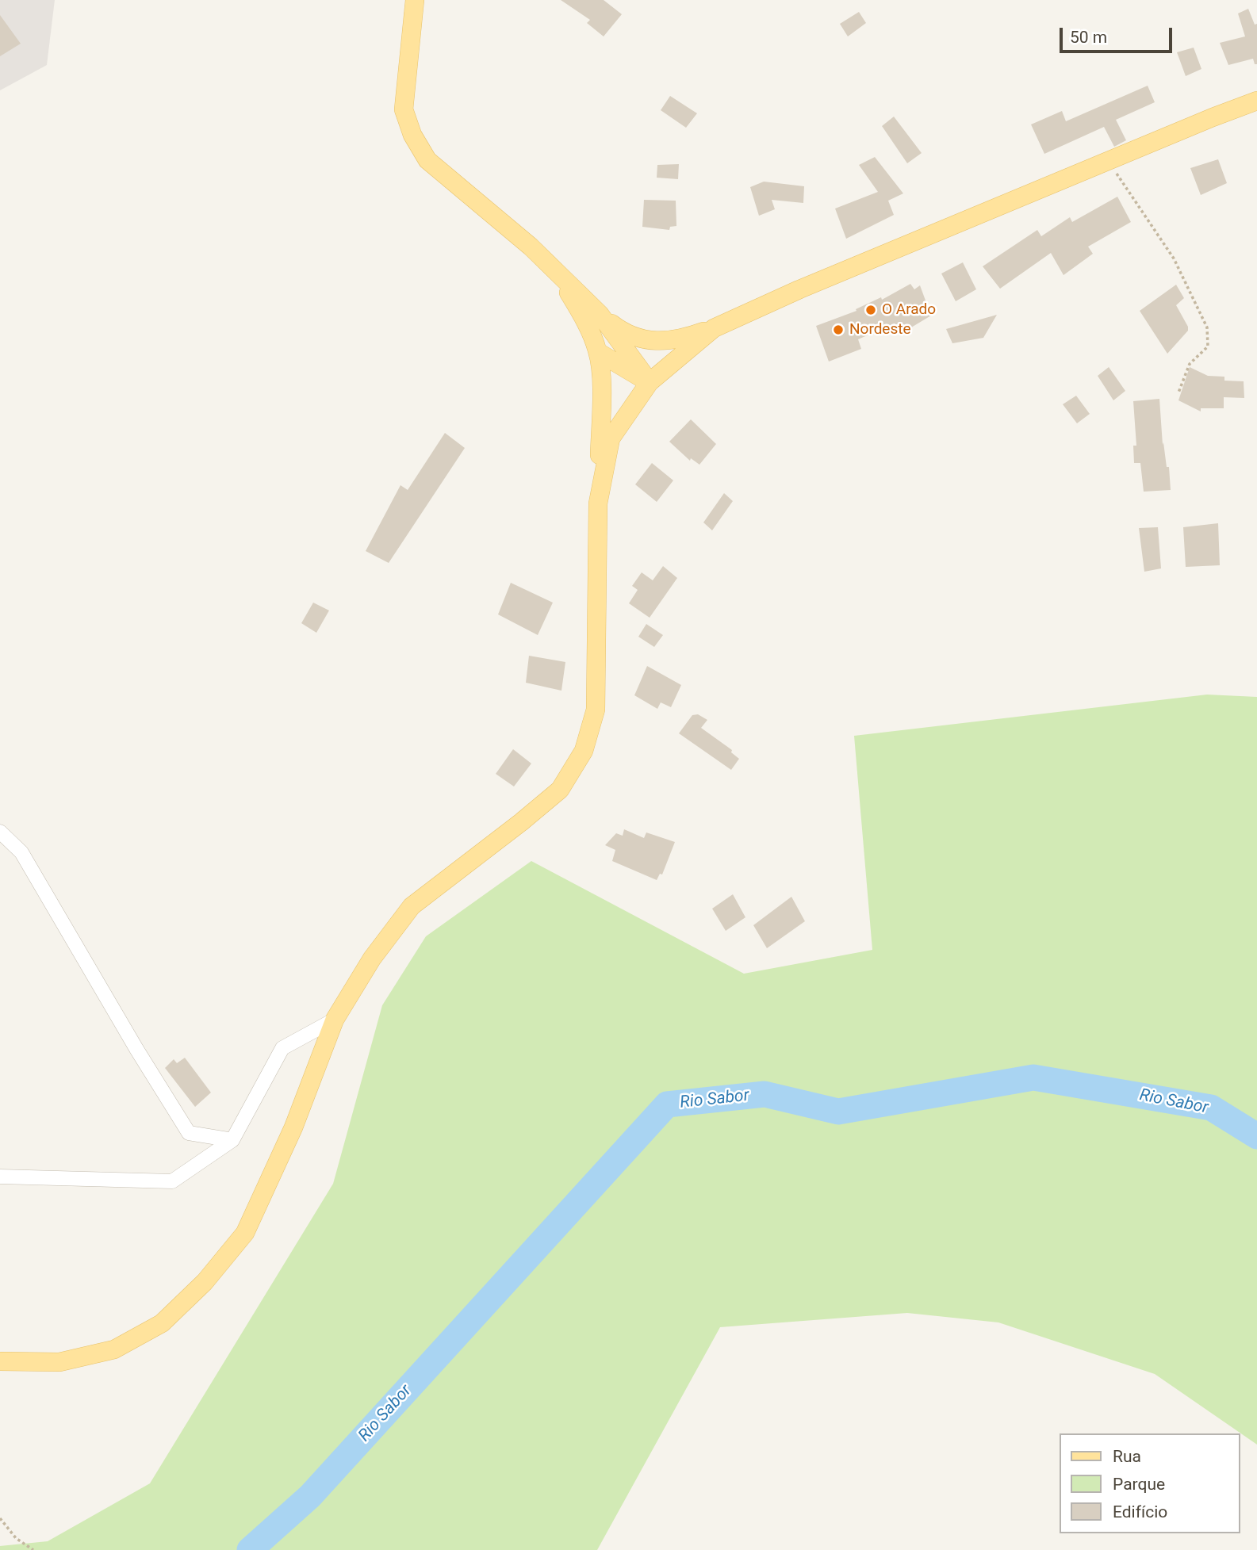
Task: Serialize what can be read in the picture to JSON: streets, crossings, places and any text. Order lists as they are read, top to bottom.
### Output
{
  "water": ["Rio Sabor"],
  "places": ["O Arado", "Nordeste"],
  "legend": ["Rua", "Parque", "Edifício"],
  "scale_bar": "50 m"
}
